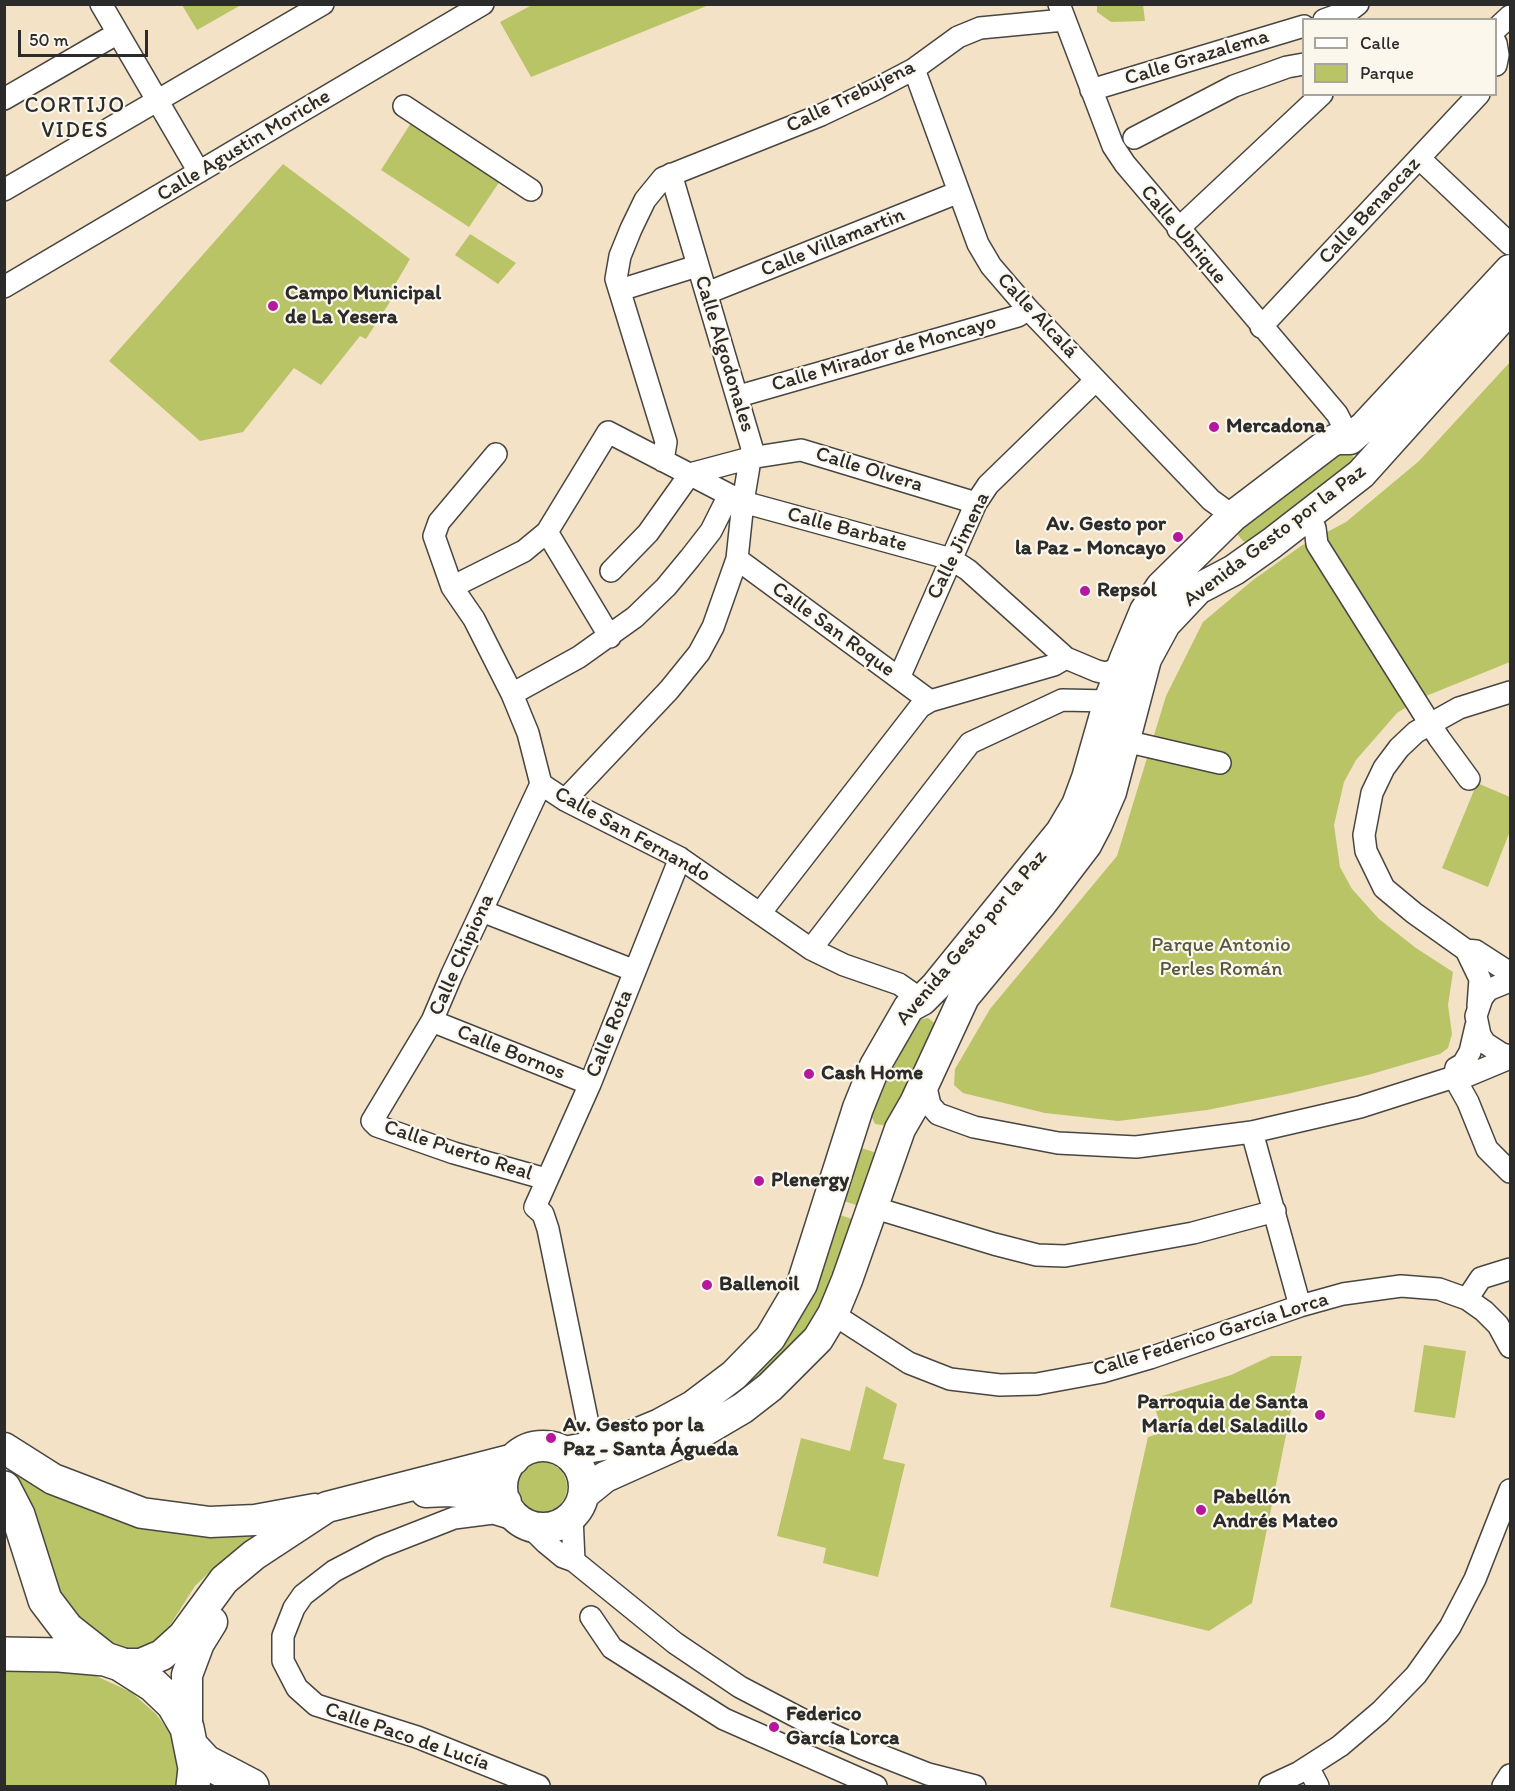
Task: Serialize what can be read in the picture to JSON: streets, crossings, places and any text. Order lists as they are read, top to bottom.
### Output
{
  "streets": {
    "main road": ["Avenida Gesto por la Paz"],
    "street": [
      "Calle Grazalema",
      "Calle Trebujena",
      "Calle Agustin Moriche",
      "Calle Benaocaz",
      "Calle Ubrique",
      "Calle Villamartin",
      "Calle Alcalá",
      "Calle Algodonales",
      "Calle Mirador de Moncayo",
      "Calle Olvera",
      "Calle Barbate",
      "Calle Jimena",
      "Calle San Roque",
      "Calle San Fernando",
      "Calle Chipiona",
      "Calle Rota",
      "Calle Bornos",
      "Calle Puerto Real",
      "Calle Federico García Lorca",
      "Calle Paco de Lucía"
    ]
  },
  "crossings": [
    ["Calle Grazalema", "Calle Ubrique"],
    ["Calle Trebujena", "Calle Ubrique"],
    ["Calle Trebujena", "Calle Alcalá"],
    ["Calle Trebujena", "Calle Algodonales"],
    ["Calle Benaocaz", "Calle Ubrique"],
    ["Calle Ubrique", "Avenida Gesto por la Paz"],
    ["Calle Villamartin", "Calle Alcalá"],
    ["Calle Villamartin", "Calle Algodonales"],
    ["Calle Alcalá", "Calle Mirador de Moncayo"],
    ["Calle Alcalá", "Avenida Gesto por la Paz"],
    ["Calle Alcalá", "Calle Jimena"],
    ["Calle Algodonales", "Calle Mirador de Moncayo"],
    ["Calle Algodonales", "Calle Olvera"],
    ["Calle Algodonales", "Calle Barbate"],
    ["Calle Algodonales", "Calle San Roque"],
    ["Calle Algodonales", "Calle San Fernando"],
    ["Calle Olvera", "Calle Barbate"],
    ["Calle Olvera", "Calle Jimena"],
    ["Calle Barbate", "Avenida Gesto por la Paz"],
    ["Calle Barbate", "Calle Jimena"],
    ["Avenida Gesto por la Paz", "Calle San Fernando"],
    ["Avenida Gesto por la Paz", "Calle Rota"],
    ["Avenida Gesto por la Paz", "Calle Federico García Lorca"],
    ["Avenida Gesto por la Paz", "Calle Paco de Lucía"],
    ["Calle Jimena", "Calle San Roque"],
    ["Calle San Fernando", "Calle Chipiona"],
    ["Calle San Fernando", "Calle Rota"],
    ["Calle Chipiona", "Calle Bornos"],
    ["Calle Chipiona", "Calle Puerto Real"],
    ["Calle Rota", "Calle Bornos"],
    ["Calle Rota", "Calle Puerto Real"]
  ],
  "districts": ["CORTIJO VIDES"],
  "parks": ["Parque Antonio Perles Román"],
  "places": [
    "Campo Municipal de La Yesera",
    "Mercadona",
    "Av. Gesto por la Paz - Moncayo",
    "Repsol",
    "Cash Home",
    "Plenergy",
    "Ballenoil",
    "Parroquia de Santa María del Saladillo",
    "Av. Gesto por la Paz - Santa Águeda",
    "Pabellón Andrés Mateo",
    "Federico García Lorca"
  ],
  "legend": ["Calle", "Parque"],
  "scale_bar": "50 m"
}
